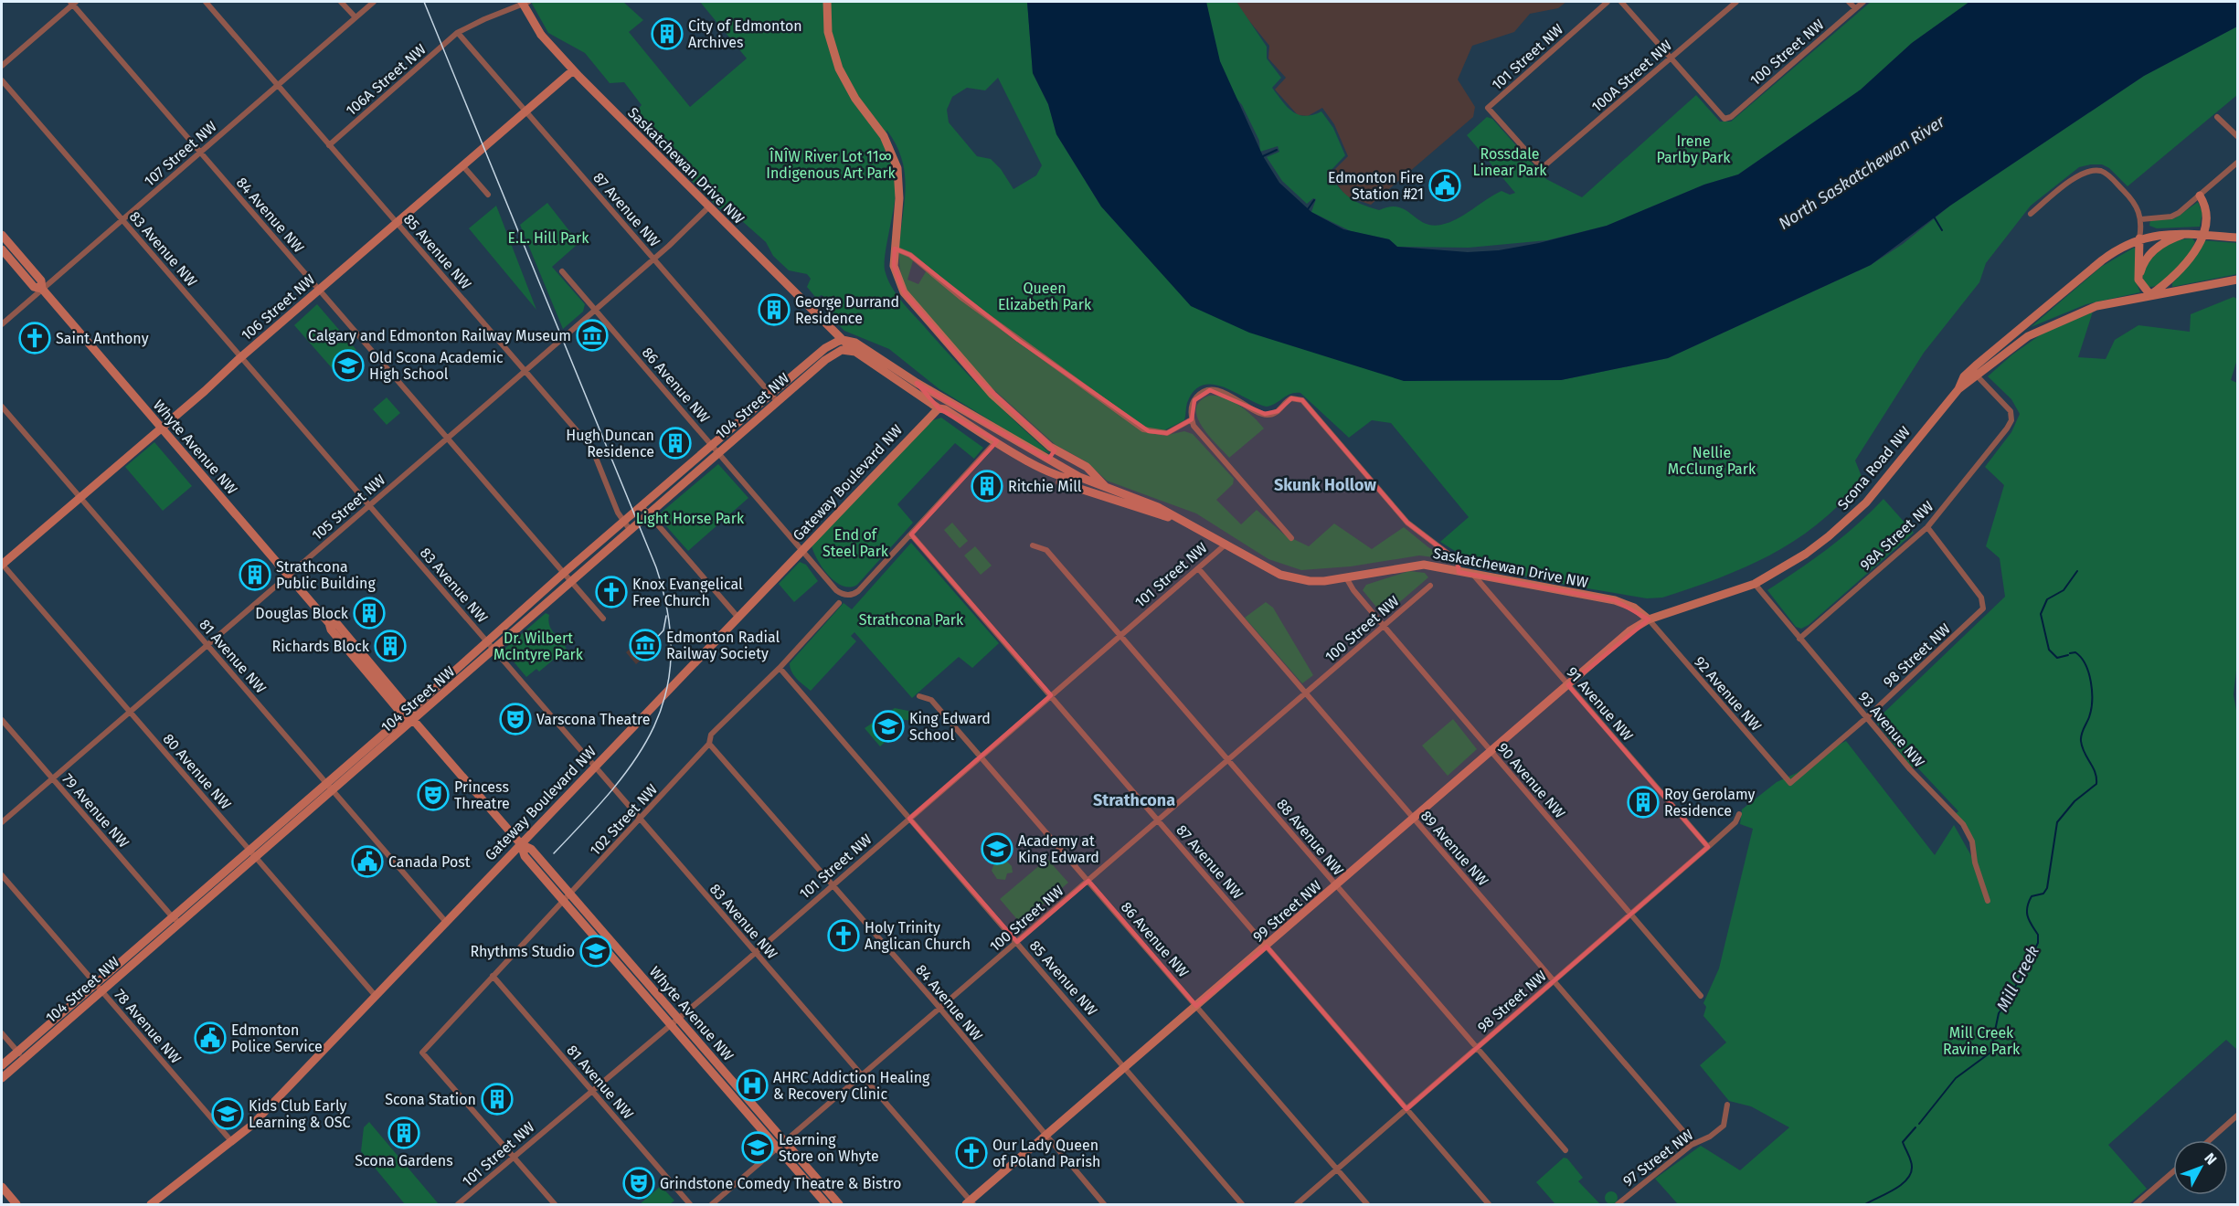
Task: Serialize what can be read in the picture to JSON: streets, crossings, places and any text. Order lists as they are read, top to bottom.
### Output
{
  "streets": {
    "main road": [
      "Saskatchewan Drive NW",
      "106 Street NW",
      "104 Street NW",
      "Whyte Avenue NW",
      "Scona Road NW",
      "Gateway Boulevard NW",
      "99 Street NW"
    ],
    "street": [
      "100 Street NW",
      "101 Street NW",
      "100A Street NW",
      "106A Street NW",
      "107 Street NW",
      "87 Avenue NW",
      "84 Avenue NW",
      "83 Avenue NW",
      "85 Avenue NW",
      "86 Avenue NW",
      "105 Street NW",
      "98A Street NW",
      "98 Street NW",
      "81 Avenue NW",
      "92 Avenue NW",
      "91 Avenue NW",
      "93 Avenue NW",
      "80 Avenue NW",
      "90 Avenue NW",
      "79 Avenue NW",
      "102 Street NW",
      "88 Avenue NW",
      "89 Avenue NW",
      "78 Avenue NW",
      "97 Street NW"
    ]
  },
  "crossings": [
    ["100 Street NW", "100A Street NW"],
    ["100 Street NW", "87 Avenue NW"],
    ["100 Street NW", "84 Avenue NW"],
    ["100 Street NW", "83 Avenue NW"],
    ["100 Street NW", "85 Avenue NW"],
    ["100 Street NW", "86 Avenue NW"],
    ["100 Street NW", "Whyte Avenue NW"],
    ["100 Street NW", "90 Avenue NW"],
    ["100 Street NW", "88 Avenue NW"],
    ["100 Street NW", "89 Avenue NW"],
    ["101 Street NW", "100A Street NW"],
    ["101 Street NW", "Saskatchewan Drive NW"],
    ["101 Street NW", "87 Avenue NW"],
    ["101 Street NW", "84 Avenue NW"],
    ["101 Street NW", "83 Avenue NW"],
    ["101 Street NW", "85 Avenue NW"],
    ["101 Street NW", "86 Avenue NW"],
    ["101 Street NW", "Whyte Avenue NW"],
    ["101 Street NW", "81 Avenue NW"],
    ["101 Street NW", "102 Street NW"],
    ["101 Street NW", "88 Avenue NW"],
    ["101 Street NW", "89 Avenue NW"],
    ["106A Street NW", "87 Avenue NW"],
    ["106A Street NW", "85 Avenue NW"],
    ["107 Street NW", "84 Avenue NW"],
    ["107 Street NW", "83 Avenue NW"],
    ["107 Street NW", "85 Avenue NW"],
    ["107 Street NW", "Whyte Avenue NW"],
    ["Saskatchewan Drive NW", "106 Street NW"],
    ["Saskatchewan Drive NW", "104 Street NW"],
    ["Saskatchewan Drive NW", "Scona Road NW"],
    ["Saskatchewan Drive NW", "Gateway Boulevard NW"],
    ["Saskatchewan Drive NW", "105 Street NW"],
    ["Saskatchewan Drive NW", "92 Avenue NW"],
    ["Saskatchewan Drive NW", "91 Avenue NW"],
    ["Saskatchewan Drive NW", "90 Avenue NW"],
    ["87 Avenue NW", "106 Street NW"],
    ["87 Avenue NW", "86 Avenue NW"],
    ["87 Avenue NW", "104 Street NW"],
    ["87 Avenue NW", "105 Street NW"],
    ["87 Avenue NW", "98 Street NW"],
    ["87 Avenue NW", "99 Street NW"],
    ["84 Avenue NW", "106 Street NW"],
    ["84 Avenue NW", "104 Street NW"],
    ["84 Avenue NW", "105 Street NW"],
    ["84 Avenue NW", "102 Street NW"],
    ["84 Avenue NW", "99 Street NW"],
    ["83 Avenue NW", "106 Street NW"],
    ["83 Avenue NW", "104 Street NW"],
    ["83 Avenue NW", "Gateway Boulevard NW"],
    ["83 Avenue NW", "105 Street NW"],
    ["83 Avenue NW", "102 Street NW"],
    ["83 Avenue NW", "99 Street NW"],
    ["85 Avenue NW", "106 Street NW"],
    ["85 Avenue NW", "104 Street NW"],
    ["85 Avenue NW", "105 Street NW"],
    ["85 Avenue NW", "102 Street NW"],
    ["85 Avenue NW", "99 Street NW"],
    ["106 Street NW", "Whyte Avenue NW"],
    ["106 Street NW", "81 Avenue NW"],
    ["106 Street NW", "80 Avenue NW"],
    ["86 Avenue NW", "104 Street NW"],
    ["86 Avenue NW", "Gateway Boulevard NW"],
    ["86 Avenue NW", "105 Street NW"],
    ["86 Avenue NW", "98 Street NW"],
    ["86 Avenue NW", "99 Street NW"],
    ["104 Street NW", "Whyte Avenue NW"],
    ["104 Street NW", "81 Avenue NW"],
    ["104 Street NW", "80 Avenue NW"],
    ["104 Street NW", "79 Avenue NW"],
    ["104 Street NW", "78 Avenue NW"],
    ["Whyte Avenue NW", "Gateway Boulevard NW"],
    ["Whyte Avenue NW", "105 Street NW"],
    ["Whyte Avenue NW", "102 Street NW"],
    ["Scona Road NW", "98A Street NW"],
    ["Scona Road NW", "92 Avenue NW"],
    ["Scona Road NW", "93 Avenue NW"],
    ["Scona Road NW", "99 Street NW"],
    ["Gateway Boulevard NW", "81 Avenue NW"],
    ["Gateway Boulevard NW", "80 Avenue NW"],
    ["Gateway Boulevard NW", "78 Avenue NW"],
    ["105 Street NW", "81 Avenue NW"],
    ["105 Street NW", "80 Avenue NW"],
    ["105 Street NW", "79 Avenue NW"],
    ["98A Street NW", "98 Street NW"],
    ["98A Street NW", "93 Avenue NW"],
    ["98 Street NW", "92 Avenue NW"],
    ["98 Street NW", "91 Avenue NW"],
    ["98 Street NW", "93 Avenue NW"],
    ["98 Street NW", "90 Avenue NW"],
    ["98 Street NW", "88 Avenue NW"],
    ["98 Street NW", "89 Avenue NW"],
    ["81 Avenue NW", "102 Street NW"],
    ["91 Avenue NW", "99 Street NW"],
    ["90 Avenue NW", "99 Street NW"],
    ["88 Avenue NW", "99 Street NW"],
    ["89 Avenue NW", "99 Street NW"],
    ["89 Avenue NW", "97 Street NW"]
  ],
  "districts": ["Skunk Hollow", "Strathcona"],
  "water": ["North Saskatchewan River", "Mill Creek"],
  "parks": [
    "Irene Parlby Park",
    "Rossdale Linear Park",
    "ÎNÎW River Lot 11∞ Indigenous Art Park",
    "E.L. Hill Park",
    "Queen Elizabeth Park",
    "Nellie McClung Park",
    "Light Horse Park",
    "End of Steel Park",
    "Strathcona Park",
    "Dr. Wilbert McIntyre Park",
    "Mill Creek Ravine Park"
  ],
  "places": {
    "building": [
      "City of Edmonton Archives",
      "George Durrand Residence",
      "Hugh Duncan Residence",
      "Ritchie Mill",
      "Strathcona Public Building",
      "Douglas Block",
      "Richards Block",
      "Roy Gerolamy Residence",
      "Scona Station",
      "Scona Gardens"
    ],
    "public building": ["Edmonton Fire Station #21", "Canada Post", "Edmonton Police Service"],
    "museum": ["Calgary and Edmonton Railway Museum", "Edmonton Radial Railway Society"],
    "church": [
      "Saint Anthony",
      "Knox Evangelical Free Church",
      "Holy Trinity Anglican Church",
      "Our Lady Queen of Poland Parish"
    ],
    "school or university": [
      "Old Scona Academic High School",
      "King Edward School",
      "Academy at King Edward",
      "Rhythms Studio",
      "Kids Club Early Learning & OSC",
      "Learning Store on Whyte"
    ],
    "theatre": ["Varscona Theatre", "Princess Threatre", "Grindstone Comedy Theatre & Bistro"],
    "hospital": ["AHRC Addiction Healing & Recovery Clinic"]
  },
  "north": "top right"
}
